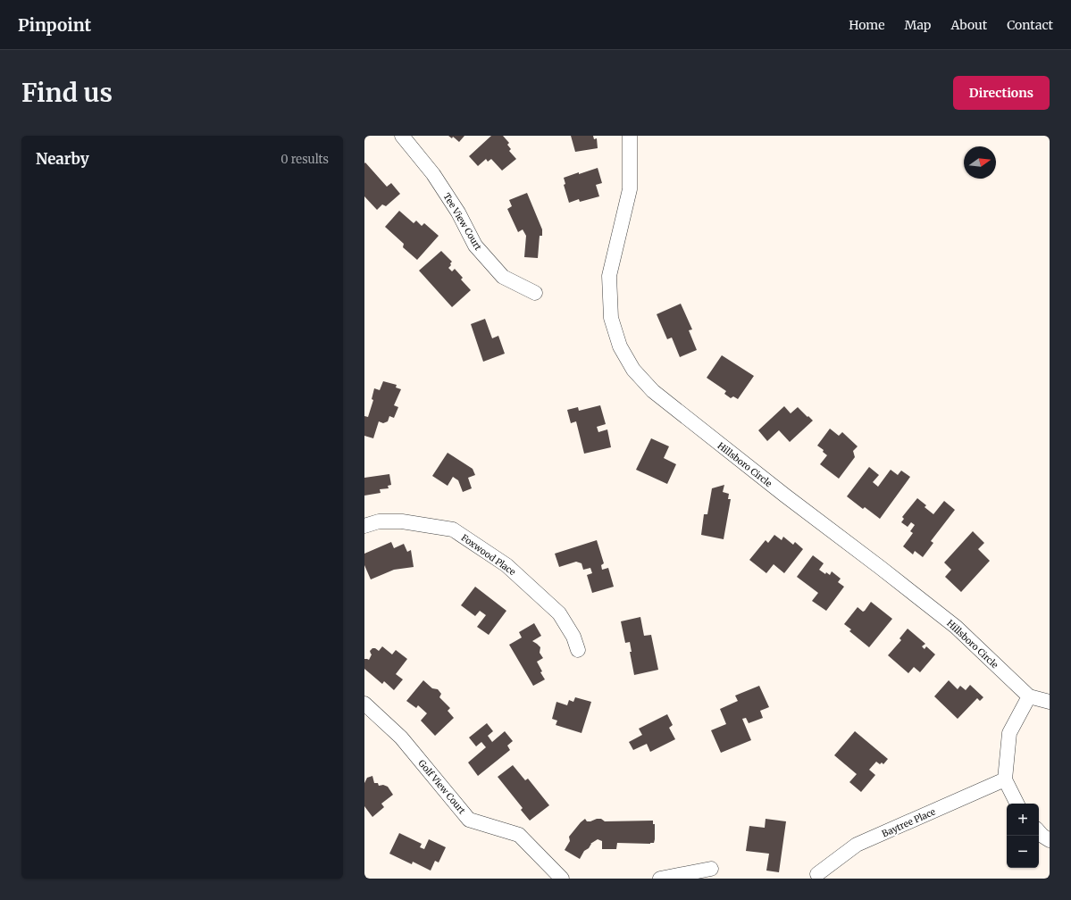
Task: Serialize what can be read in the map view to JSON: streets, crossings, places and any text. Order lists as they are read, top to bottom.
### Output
{
  "streets": {
    "street": [
      "Tee View Court",
      "Hillsboro Circle",
      "Foxwood Place",
      "Golf View Court",
      "Baytree Place"
    ]
  },
  "north": "right",
  "page": {
    "header": "Pinpoint",
    "nav": [
      "Home",
      "Map",
      "About",
      "Contact"
    ],
    "buttons": "Directions",
    "title": "Find us",
    "heading": ["Nearby", "0 results"],
    "map_buttons": ["+", "−"]
  }
}
